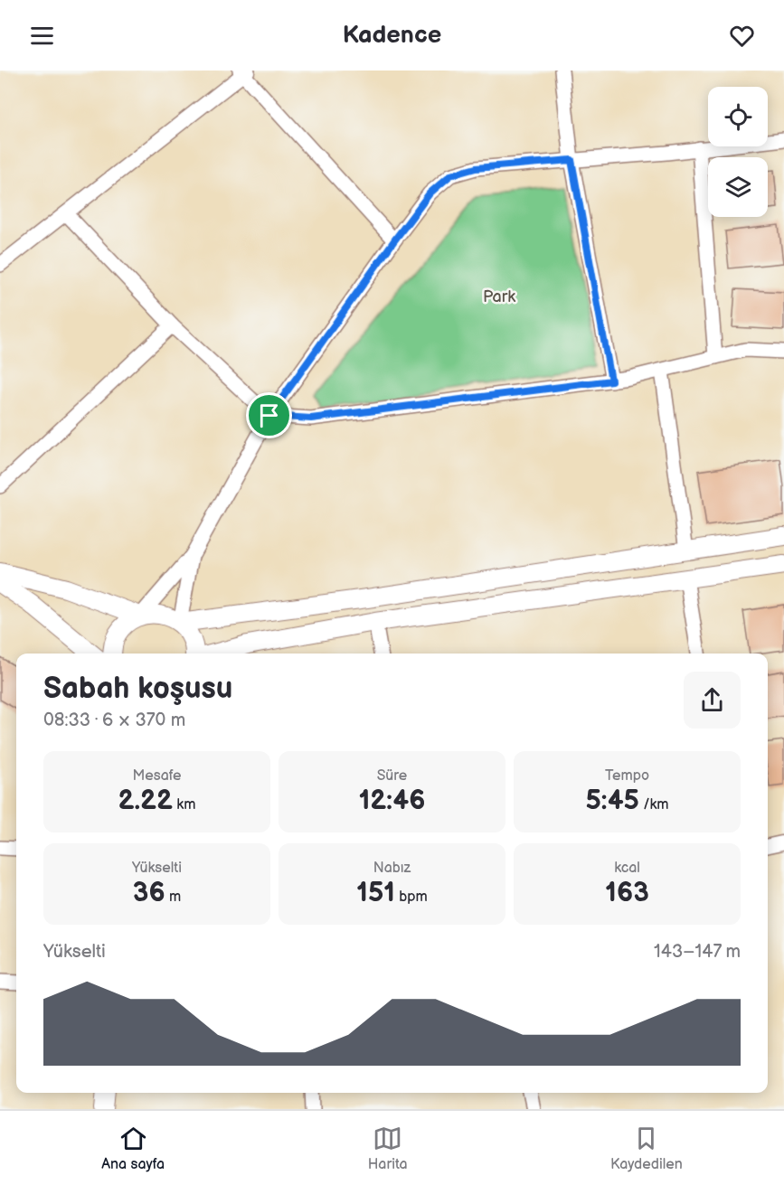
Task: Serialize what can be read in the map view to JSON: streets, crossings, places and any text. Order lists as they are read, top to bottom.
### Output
{
  "parks": ["Park"],
  "page": {
    "header": "Kadence",
    "heading": ["Sabah koşusu", "08:33 · 6 × 370 m"],
    "stats": [
      ["Mesafe", "2.22 km"],
      ["Süre", "12:46"],
      ["Tempo", "5:45 /km"],
      ["Yükselti", "36 m"],
      ["Nabız", "151 bpm"],
      ["kcal", "163"]
    ],
    "chart": ["Yükselti", "143–147 m"],
    "tabs": ["Ana sayfa", "Harita", "Kaydedilen"]
  }
}
